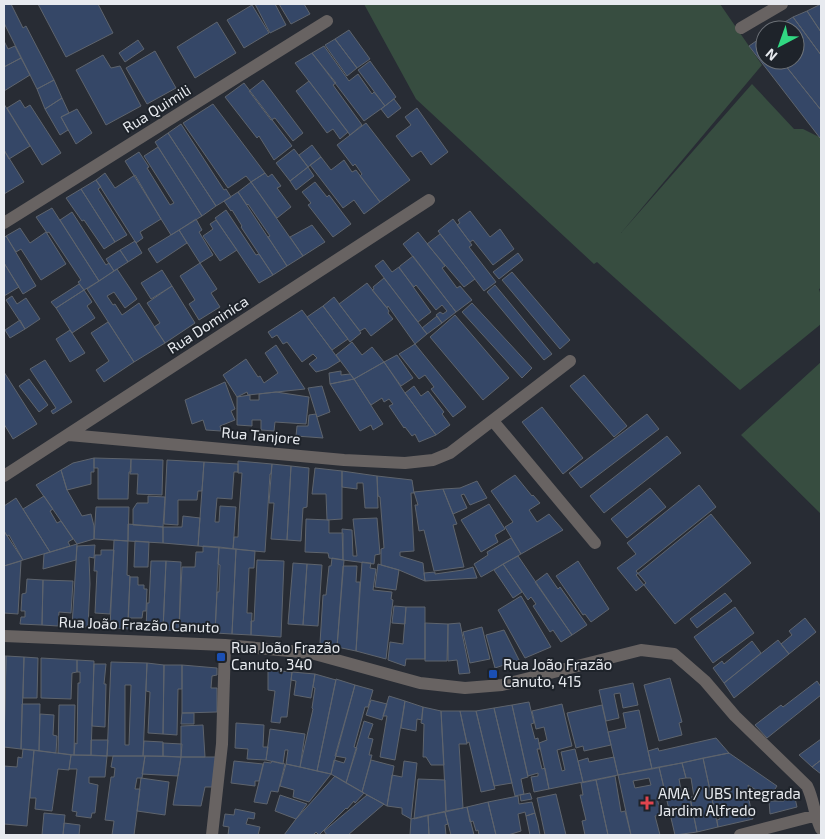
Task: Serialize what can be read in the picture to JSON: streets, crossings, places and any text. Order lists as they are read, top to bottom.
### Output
{
  "streets": {
    "street": [
      "Rua Quimili",
      "Rua Dominica",
      "Rua Tanjore",
      "Rua João Frazão Canuto"
    ]
  },
  "crossings": [
    ["Rua Dominica", "Rua Tanjore"]
  ],
  "places": {
    "transit": ["Rua João Frazão Canuto, 340", "Rua João Frazão Canuto, 415"],
    "health": ["AMA / UBS Integrada Jardim Alfredo"]
  },
  "north": "bottom left"
}
